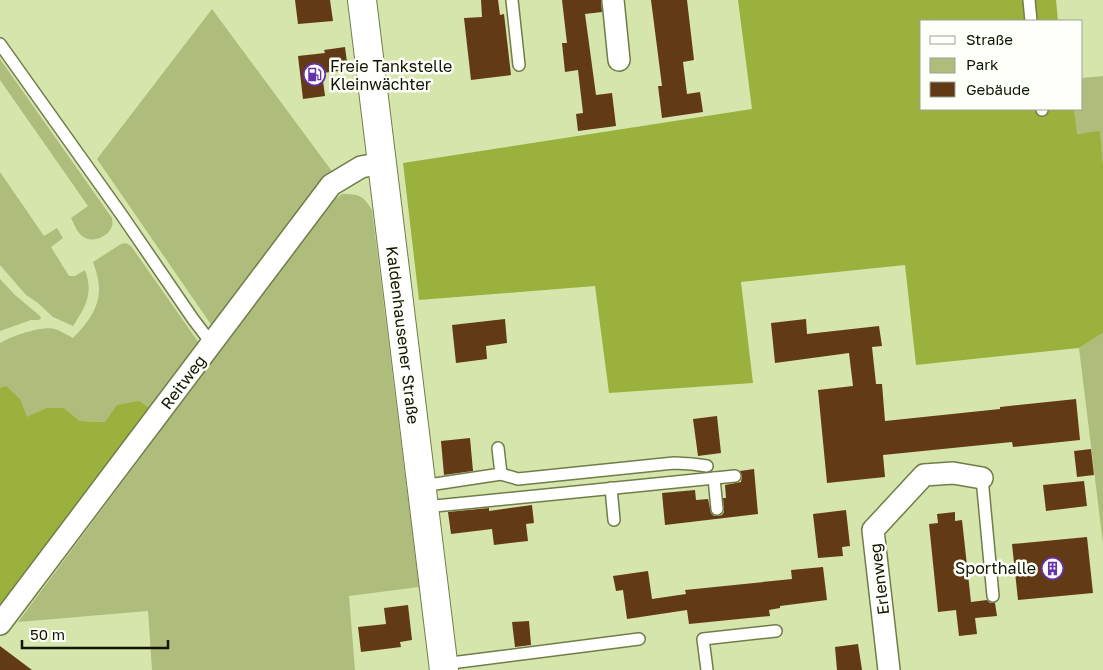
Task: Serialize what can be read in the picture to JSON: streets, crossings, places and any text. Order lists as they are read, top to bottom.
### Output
{
  "streets": {
    "main road": ["Kaldenhausener Straße"],
    "street": ["Reitweg", "Erlenweg"]
  },
  "crossings": [
    ["Kaldenhausener Straße", "Reitweg"]
  ],
  "places": {
    "fuel station": ["Freie Tankstelle Kleinwächter"],
    "building": ["Sporthalle"]
  },
  "legend": ["Straße", "Park", "Gebäude"],
  "scale_bar": "50 m"
}
